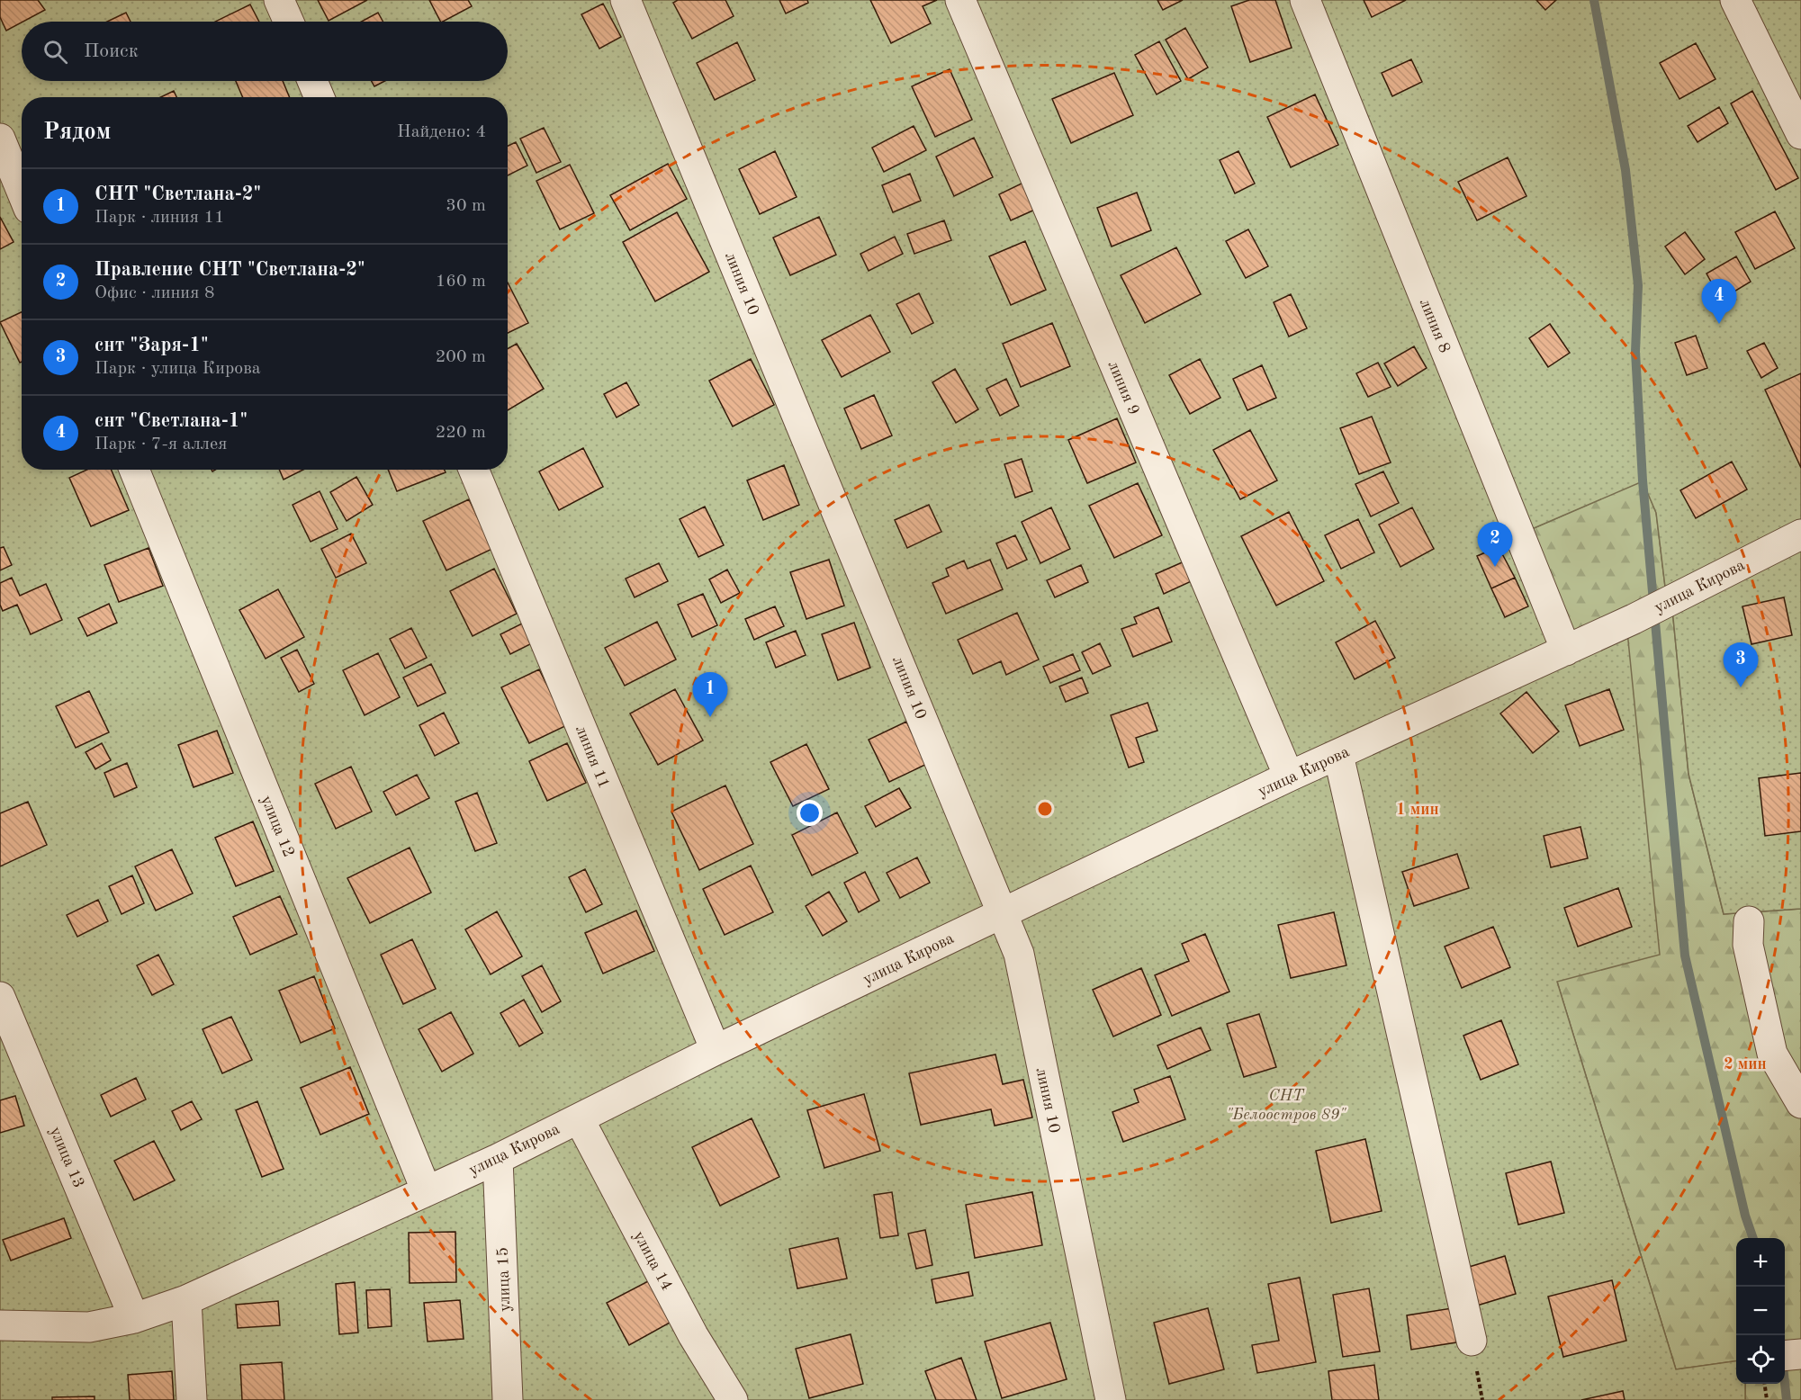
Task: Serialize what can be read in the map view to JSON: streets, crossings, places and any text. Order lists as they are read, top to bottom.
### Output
{
  "streets": {
    "street": [
      "линия 10",
      "линия 8",
      "линия 9",
      "улица Кирова",
      "линия 11",
      "улица 12",
      "улица 13",
      "улица 14",
      "улица 15"
    ]
  },
  "crossings": [
    ["линия 10", "улица Кирова"],
    ["линия 8", "улица Кирова"],
    ["линия 9", "улица Кирова"],
    ["улица Кирова", "линия 11"],
    ["улица Кирова", "улица 12"],
    ["улица Кирова", "улица 13"],
    ["улица Кирова", "улица 14"],
    ["улица Кирова", "улица 15"]
  ],
  "parks": ["СНТ \"Белоостров 89\""],
  "page": {
    "search": "Поиск",
    "heading": ["Рядом", "Найдено: 4"],
    "list": [
      {
        "mark": "1",
        "name": "СНТ \"Светлана-2\"",
        "note": "Парк · линия 11",
        "value": "30 m"
      },
      {
        "mark": "2",
        "name": "Правление СНТ \"Светлана-2\"",
        "note": "Офис · линия 8",
        "value": "160 m"
      },
      {
        "mark": "3",
        "name": "снт \"Заря-1\"",
        "note": "Парк · улица Кирова",
        "value": "200 m"
      },
      {
        "mark": "4",
        "name": "снт \"Светлана-1\"",
        "note": "Парк · 7-я аллея",
        "value": "220 m"
      }
    ],
    "pins": [
      "4",
      "2",
      "3",
      "1"
    ],
    "map_buttons": ["+", "−"]
  },
  "rings": ["1 мин", "2 мин"]
}
